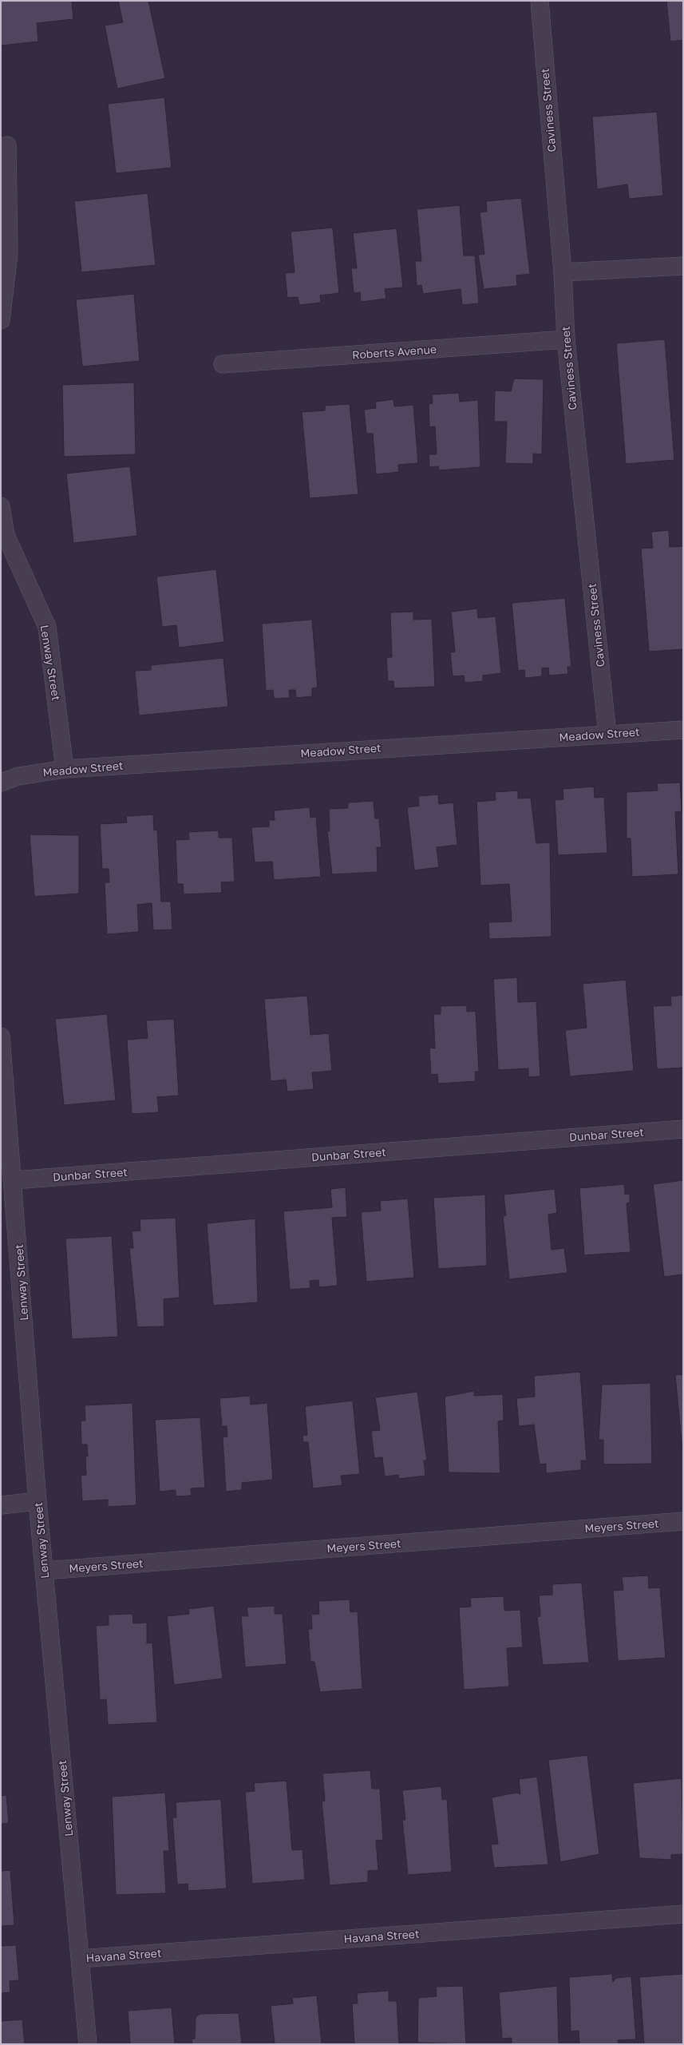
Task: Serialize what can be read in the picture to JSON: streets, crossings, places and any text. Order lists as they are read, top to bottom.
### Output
{
  "streets": {
    "street": [
      "Caviness Street",
      "Roberts Avenue",
      "Lenway Street",
      "Meadow Street",
      "Dunbar Street",
      "Meyers Street",
      "Havana Street"
    ]
  },
  "crossings": [
    ["Caviness Street", "Roberts Avenue"],
    ["Caviness Street", "Meadow Street"],
    ["Lenway Street", "Meadow Street"],
    ["Lenway Street", "Dunbar Street"],
    ["Lenway Street", "Meyers Street"],
    ["Lenway Street", "Havana Street"]
  ]
}
